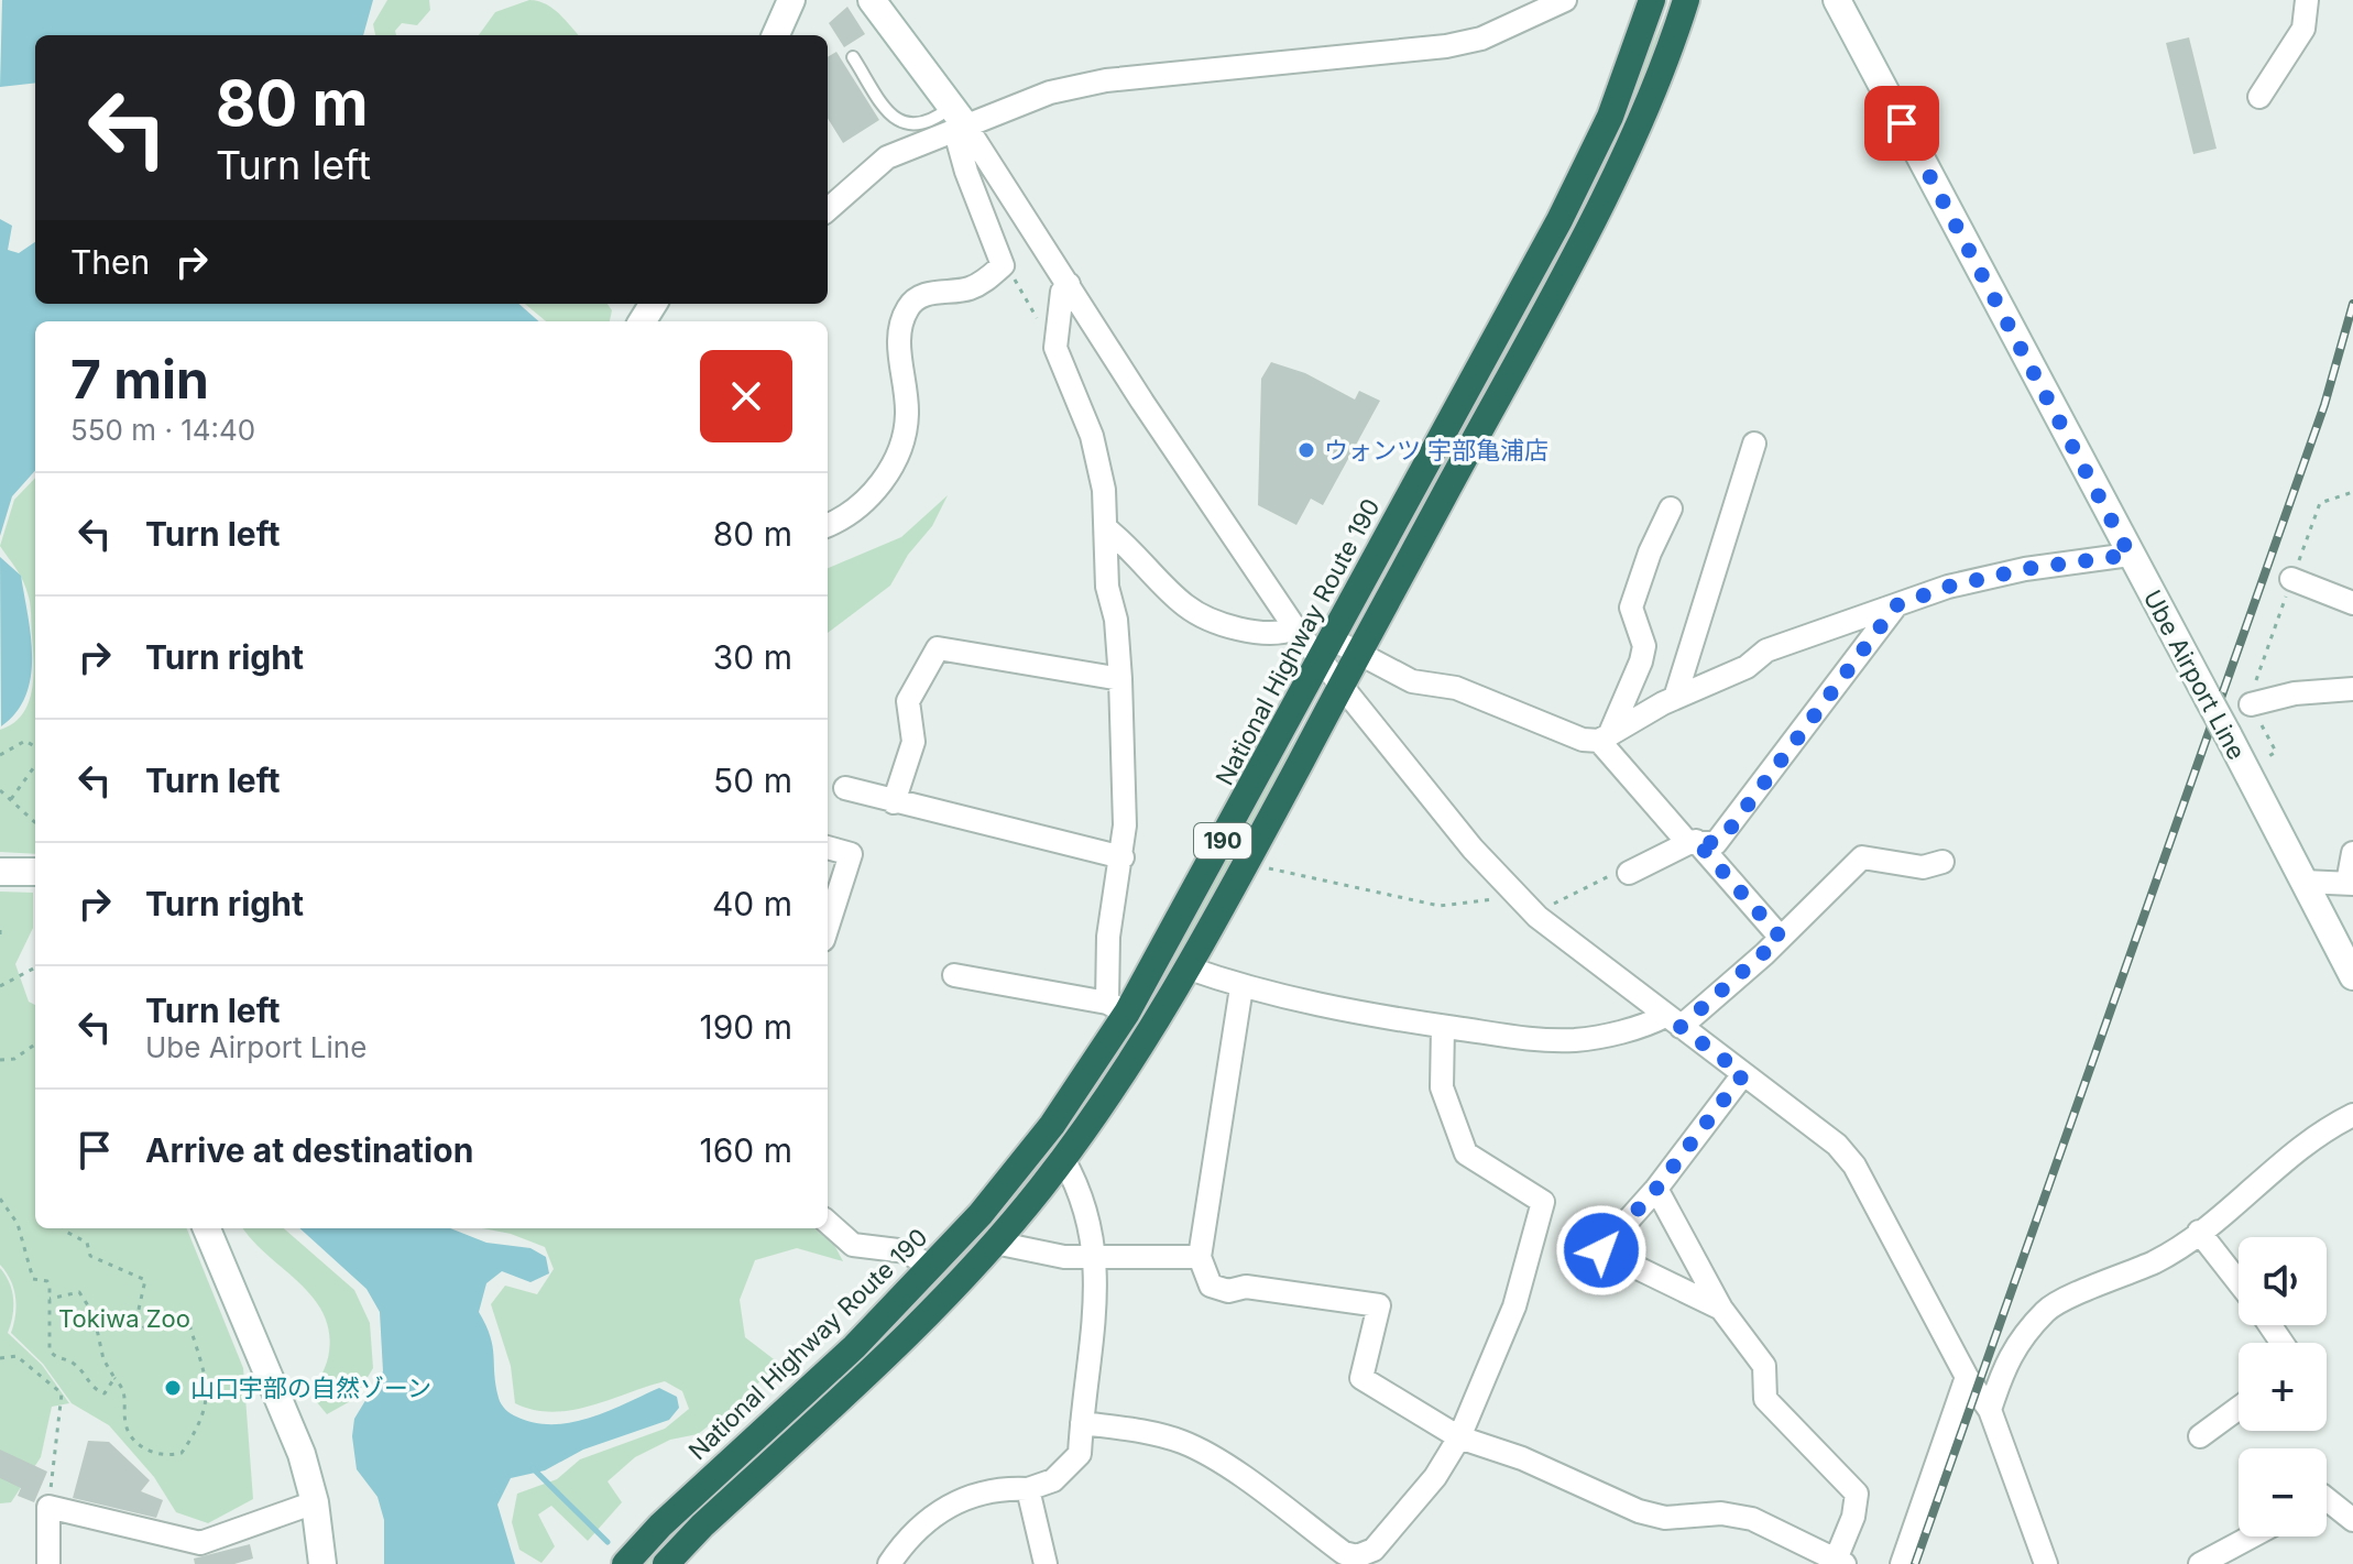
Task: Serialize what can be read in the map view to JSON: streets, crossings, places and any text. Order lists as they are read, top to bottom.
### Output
{
  "streets": {
    "highway": ["National Highway Route 190", "190"],
    "main road": ["Ube Airport Line"]
  },
  "parks": ["Tokiwa Zoo"],
  "places": ["ウォンツ 宇部亀浦店", "山口宇部の自然ゾーン"],
  "page": {
    "turn": ["80 m", "Turn left"],
    "then": "Then",
    "heading": ["7 min", "550 m · 14:40"],
    "list": [
      {
        "name": "Turn left",
        "value": "80 m"
      },
      {
        "name": "Turn right",
        "value": "30 m"
      },
      {
        "name": "Turn left",
        "value": "50 m"
      },
      {
        "name": "Turn right",
        "value": "40 m"
      },
      {
        "name": "Turn left",
        "note": "Ube Airport Line",
        "value": "190 m"
      },
      {
        "name": "Arrive at destination",
        "value": "160 m"
      }
    ],
    "map_buttons": ["+", "−"]
  }
}
